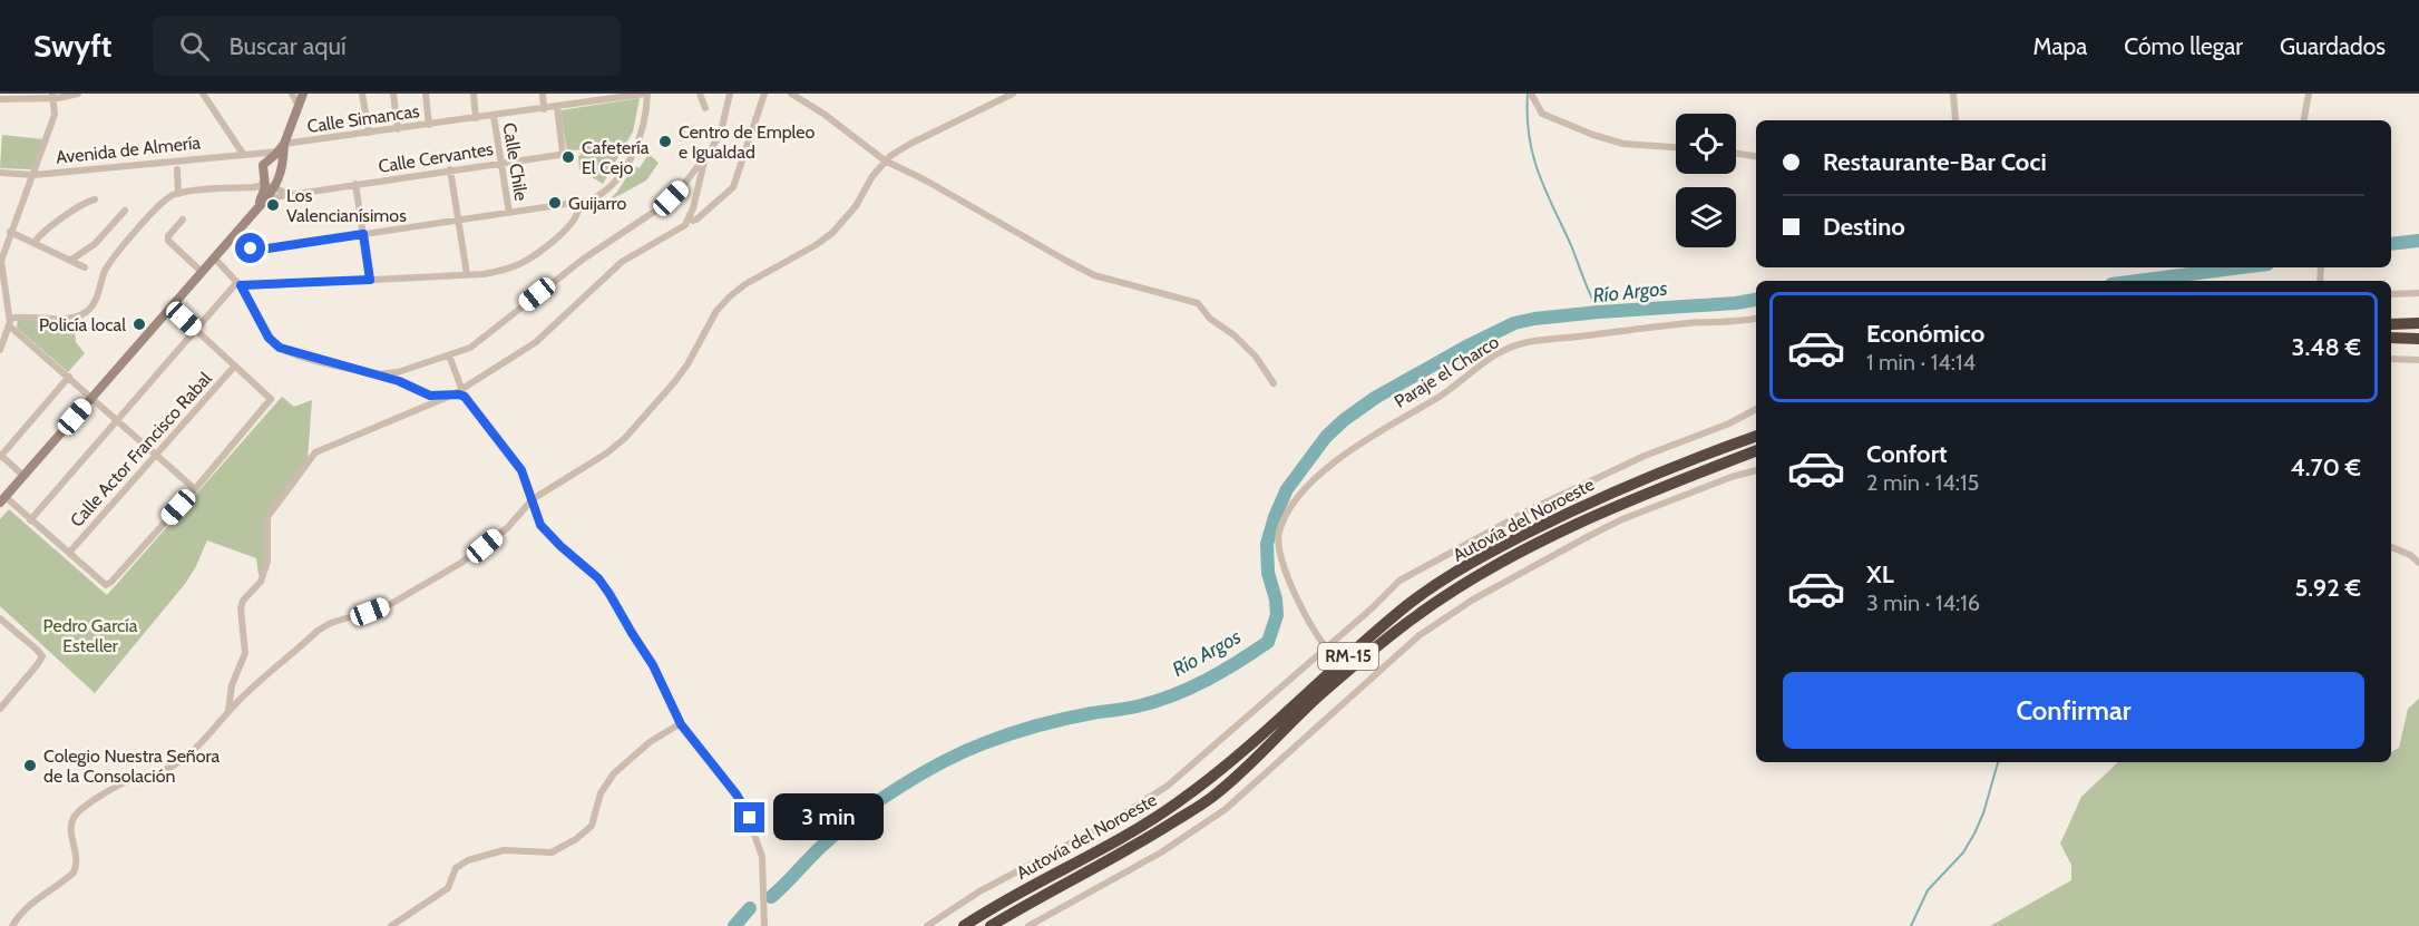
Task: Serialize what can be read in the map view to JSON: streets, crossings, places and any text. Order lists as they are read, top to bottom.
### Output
{
  "streets": {
    "highway": ["Autovía del Noroeste", "RM-15"],
    "street": [
      "Calle Simancas",
      "Avenida de Almería",
      "Calle Cervantes",
      "Calle Chile",
      "Paraje el Charco",
      "Calle Actor Francisco Rabal"
    ]
  },
  "crossings": [
    ["Calle Simancas", "Avenida de Almería"],
    ["Calle Simancas", "Calle Cervantes"],
    ["Calle Simancas", "Calle Chile"],
    ["Calle Cervantes", "Calle Chile"]
  ],
  "water": ["Río Argos"],
  "parks": ["Pedro García Esteller"],
  "places": [
    "Centro de Empleo e Igualdad",
    "Cafetería El Cejo",
    "Guijarro",
    "Los Valencianísimos",
    "Policía local",
    "Colegio Nuestra Señora de la Consolación"
  ],
  "page": {
    "header": "Swyft",
    "search": "Buscar aquí",
    "nav": ["Mapa", "Cómo llegar", "Guardados"],
    "banner": ["Restaurante-Bar Coci", "Destino"],
    "list": [
      {
        "name": "Económico",
        "note": "1 min · 14:14",
        "value": "3.48 €"
      },
      {
        "name": "Confort",
        "note": "2 min · 14:15",
        "value": "4.70 €"
      },
      {
        "name": "XL",
        "note": "3 min · 14:16",
        "value": "5.92 €"
      }
    ],
    "buttons": "Confirmar",
    "bubble": "3 min"
  }
}
